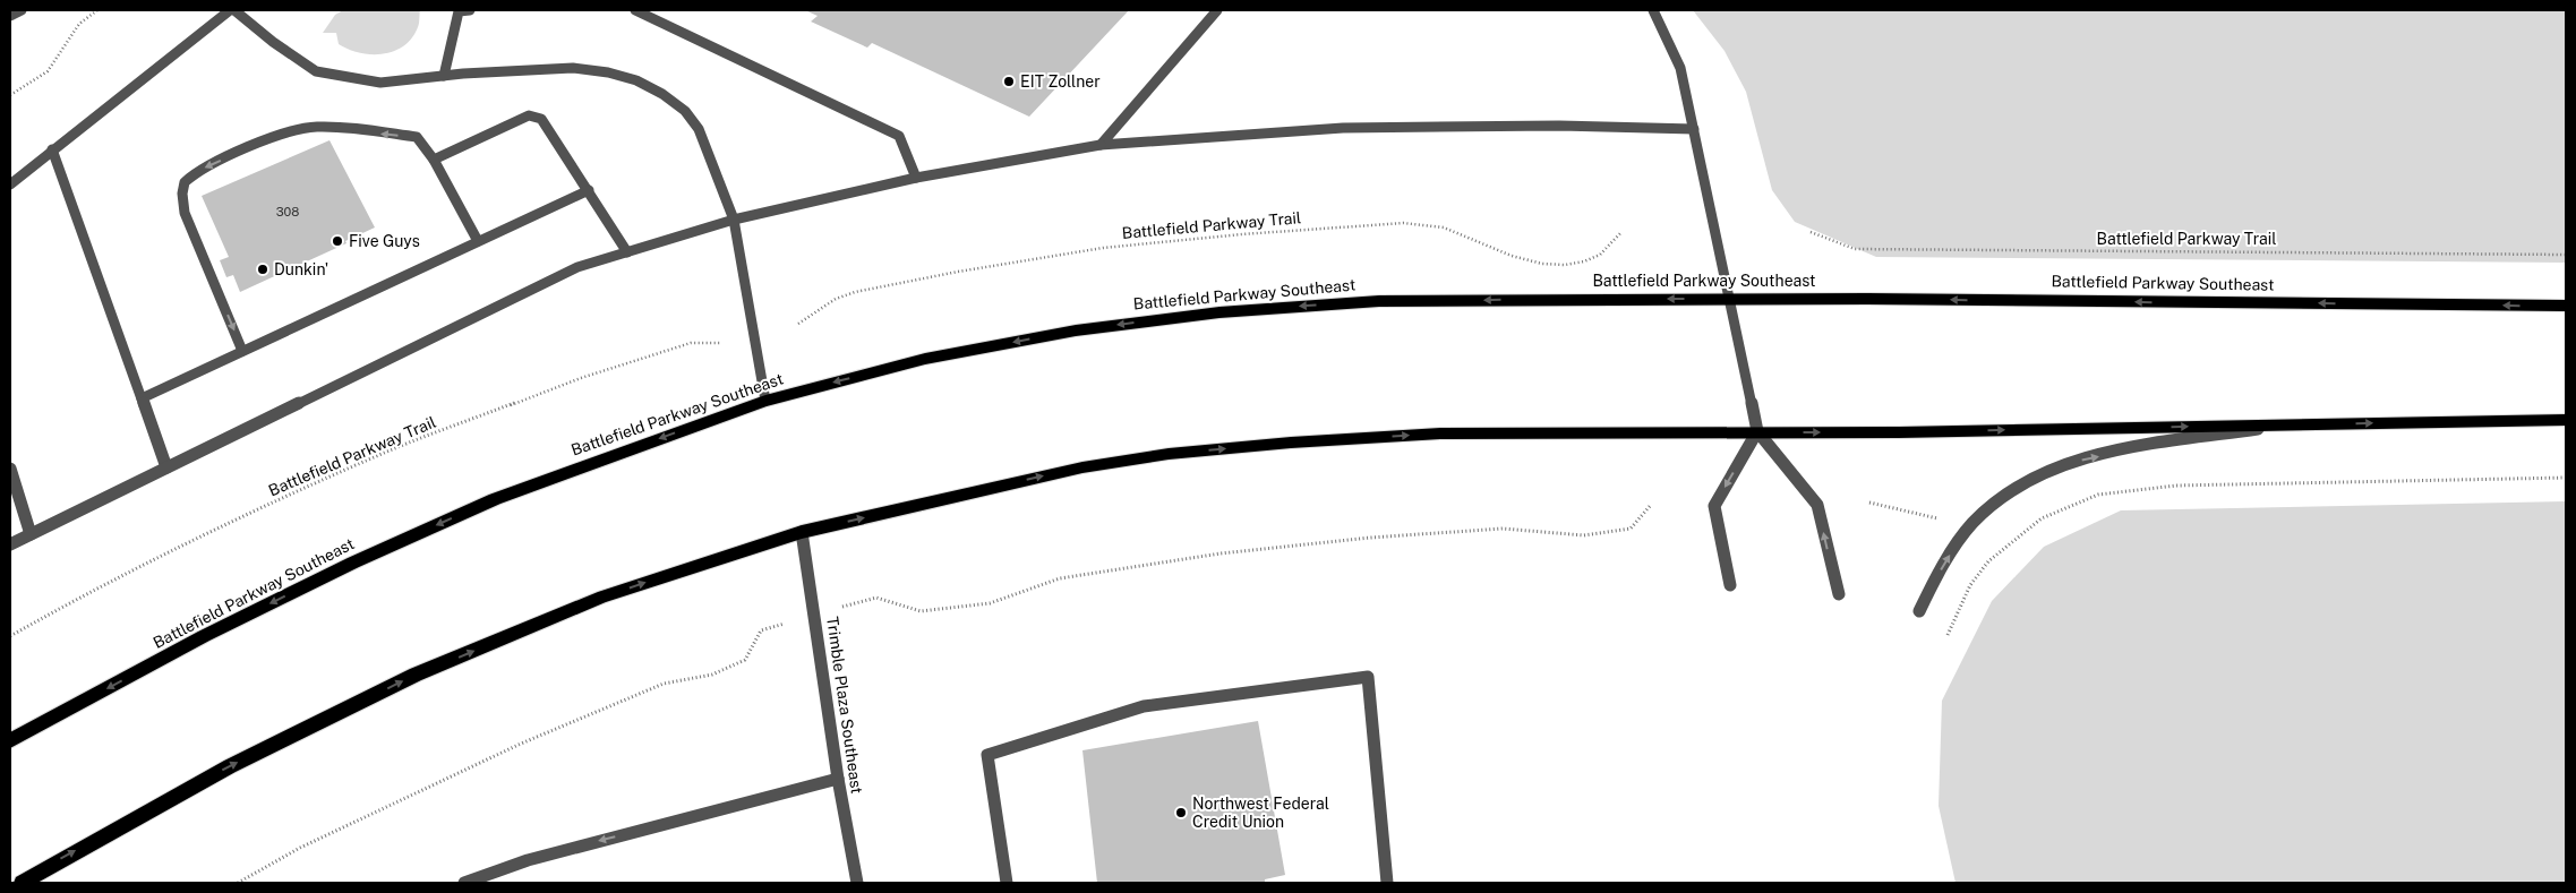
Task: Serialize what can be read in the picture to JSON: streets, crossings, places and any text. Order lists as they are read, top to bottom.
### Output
{
  "streets": {
    "main road": ["Battlefield Parkway Southeast"],
    "street": ["Trimble Plaza Southeast"],
    "path": ["Battlefield Parkway Trail"]
  },
  "one_way": ["Battlefield Parkway Southeast"],
  "places": [
    "EIT Zollner",
    "Five Guys",
    "Dunkin'",
    "Northwest Federal Credit Union"
  ],
  "house_numbers": ["308"]
}
